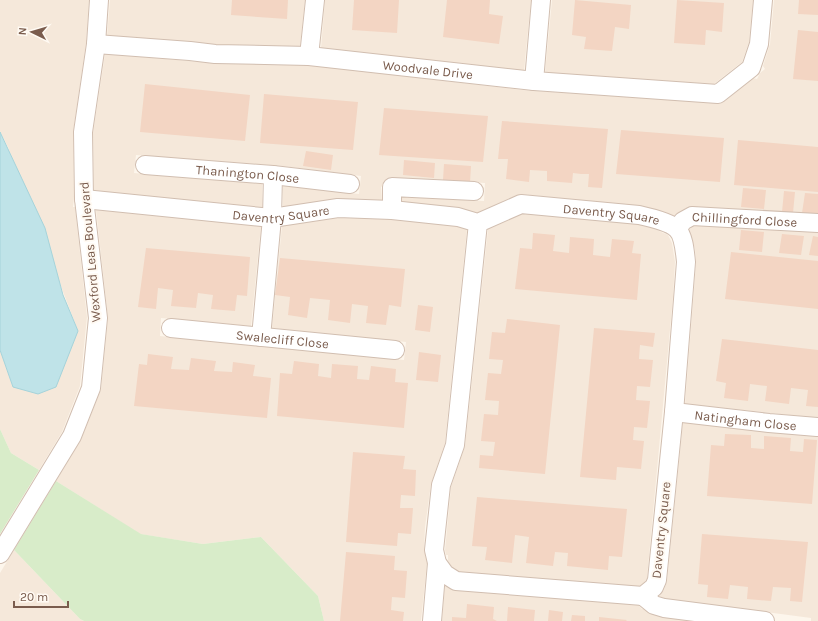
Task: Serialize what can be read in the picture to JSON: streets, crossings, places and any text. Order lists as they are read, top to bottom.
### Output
{
  "streets": {
    "street": [
      "Woodvale Drive",
      "Thanington Close",
      "Daventry Square",
      "Chillingford Close",
      "Wexford Leas Boulevard",
      "Swalecliff Close",
      "Natingham Close"
    ]
  },
  "crossings": [
    ["Woodvale Drive", "Wexford Leas Boulevard"],
    ["Daventry Square", "Chillingford Close"],
    ["Daventry Square", "Wexford Leas Boulevard"],
    ["Daventry Square", "Natingham Close"]
  ],
  "scale_bar": "20 m",
  "north": "left"
}
